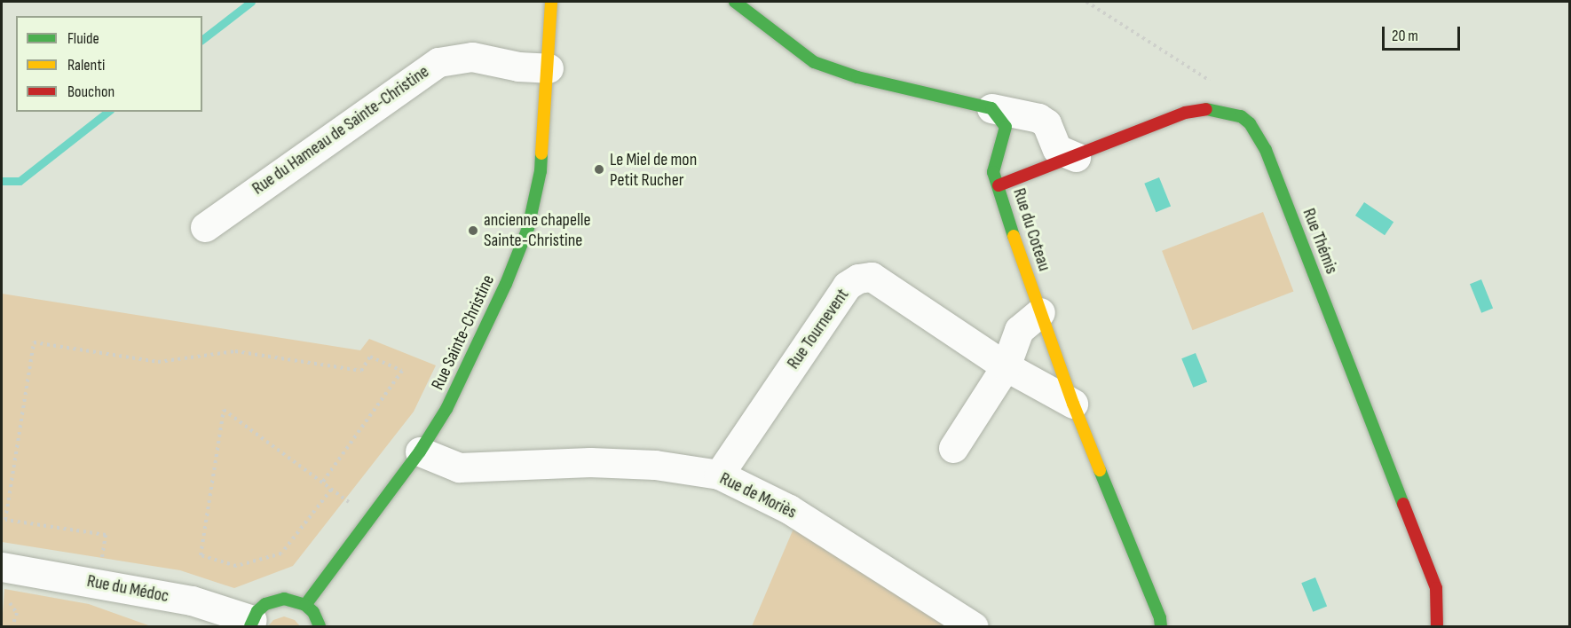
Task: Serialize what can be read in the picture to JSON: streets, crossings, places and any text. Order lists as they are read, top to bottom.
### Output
{
  "streets": {
    "street": [
      "Rue du Hameau de Sainte-Christine",
      "Rue du Coteau",
      "Rue Thémis",
      "Rue Tournevent",
      "Rue Sainte-Christine",
      "Rue de Moriès",
      "Rue du Médoc"
    ]
  },
  "crossings": [
    ["Rue du Hameau de Sainte-Christine", "Rue Sainte-Christine"],
    ["Rue du Coteau", "Rue Thémis"],
    ["Rue du Coteau", "Rue Tournevent"],
    ["Rue Tournevent", "Rue de Moriès"],
    ["Rue Sainte-Christine", "Rue de Moriès"]
  ],
  "places": ["Le Miel de mon Petit Rucher", "ancienne chapelle Sainte-Christine"],
  "legend": ["Fluide", "Ralenti", "Bouchon"],
  "scale_bar": "20 m"
}
